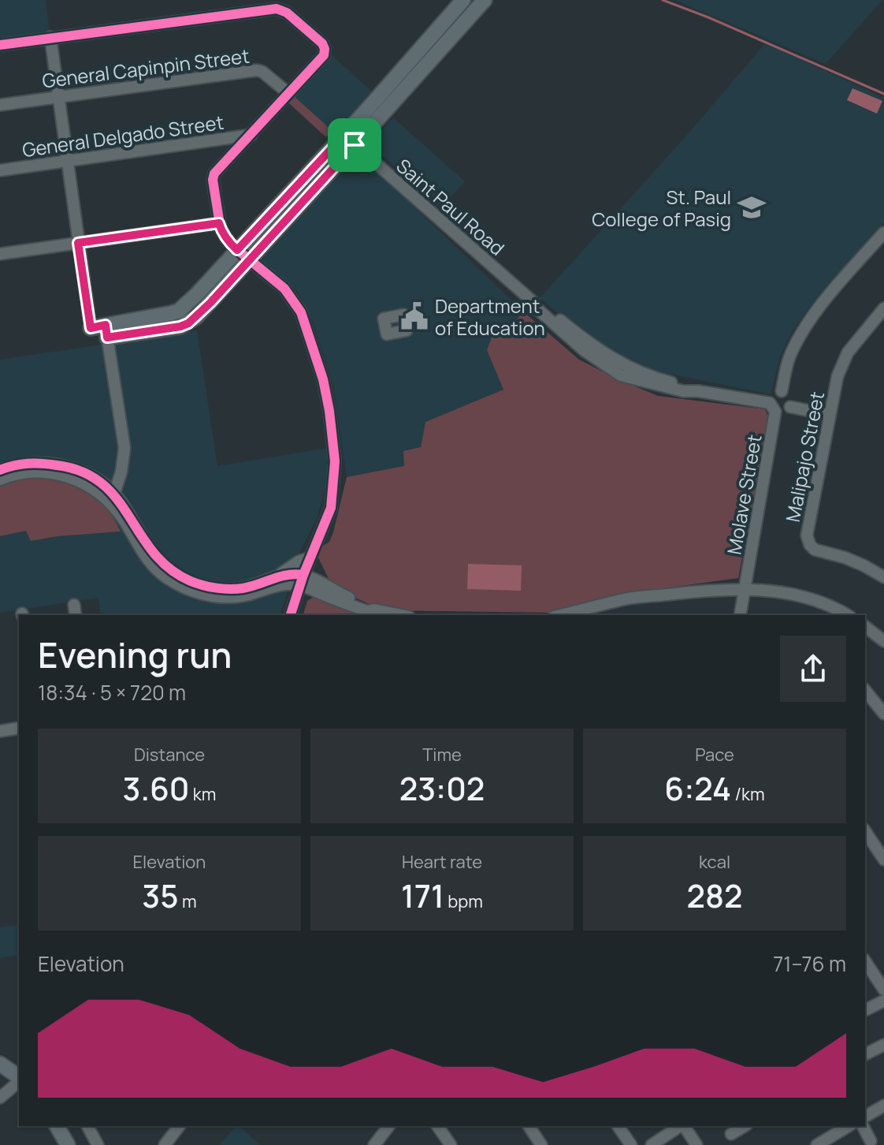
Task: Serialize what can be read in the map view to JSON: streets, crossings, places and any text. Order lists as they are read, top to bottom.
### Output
{
  "streets": {
    "street": [
      "General Capinpin Street",
      "General Delgado Street",
      "Saint Paul Road",
      "Malipajo Street",
      "Molave Street"
    ]
  },
  "crossings": [
    ["Saint Paul Road", "Molave Street"]
  ],
  "places": {
    "school or university": ["St. Paul College of Pasig"],
    "public building": ["Department of Education"]
  },
  "page": {
    "heading": ["Evening run", "18:34 · 5 × 720 m"],
    "stats": [
      ["Distance", "3.60 km"],
      ["Time", "23:02"],
      ["Pace", "6:24 /km"],
      ["Elevation", "35 m"],
      ["Heart rate", "171 bpm"],
      ["kcal", "282"]
    ],
    "chart": ["Elevation", "71–76 m"]
  }
}
